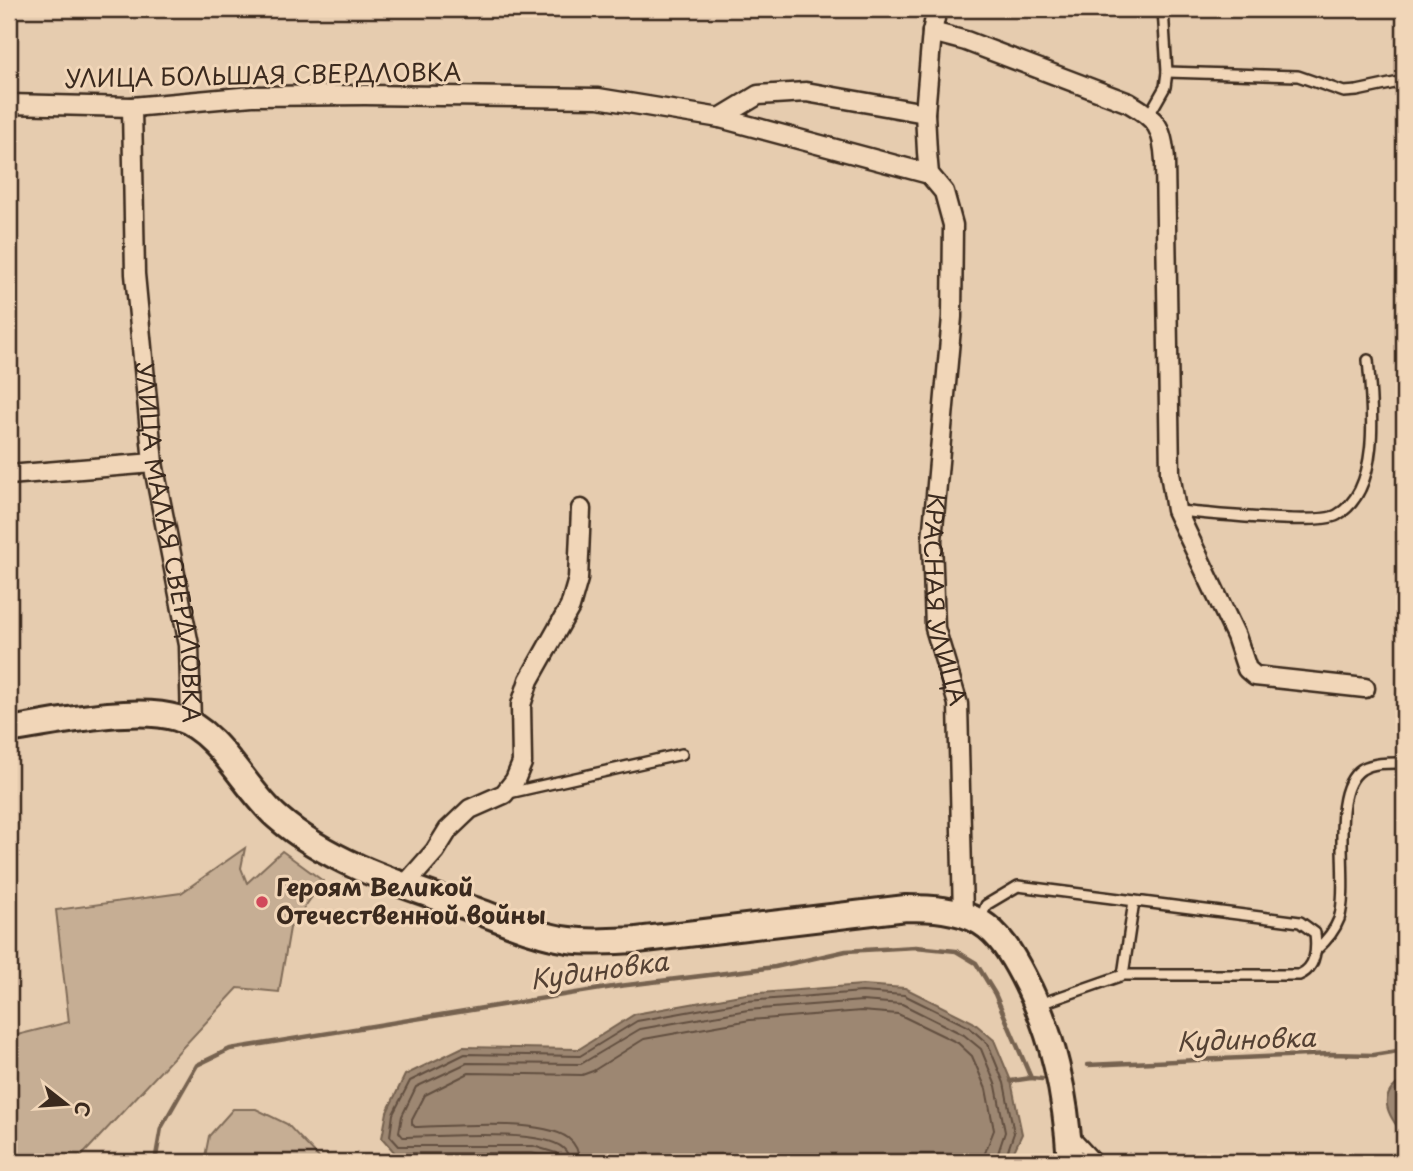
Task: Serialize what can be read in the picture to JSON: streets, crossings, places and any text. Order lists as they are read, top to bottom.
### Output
{
  "streets": {
    "main road": ["УЛИЦА МАЛАЯ СВЕРДЛОВКА"],
    "street": ["УЛИЦА БОЛЬШАЯ СВЕРДЛОВКА", "КРАСНАЯ УЛИЦА"]
  },
  "crossings": [
    ["УЛИЦА БОЛЬШАЯ СВЕРДЛОВКА", "УЛИЦА МАЛАЯ СВЕРДЛОВКА"],
    ["УЛИЦА БОЛЬШАЯ СВЕРДЛОВКА", "КРАСНАЯ УЛИЦА"],
    ["УЛИЦА МАЛАЯ СВЕРДЛОВКА", "КРАСНАЯ УЛИЦА"]
  ],
  "water": ["Кудиновка"],
  "places": ["Героям Великой Отечественной войны"],
  "north": "right"
}
